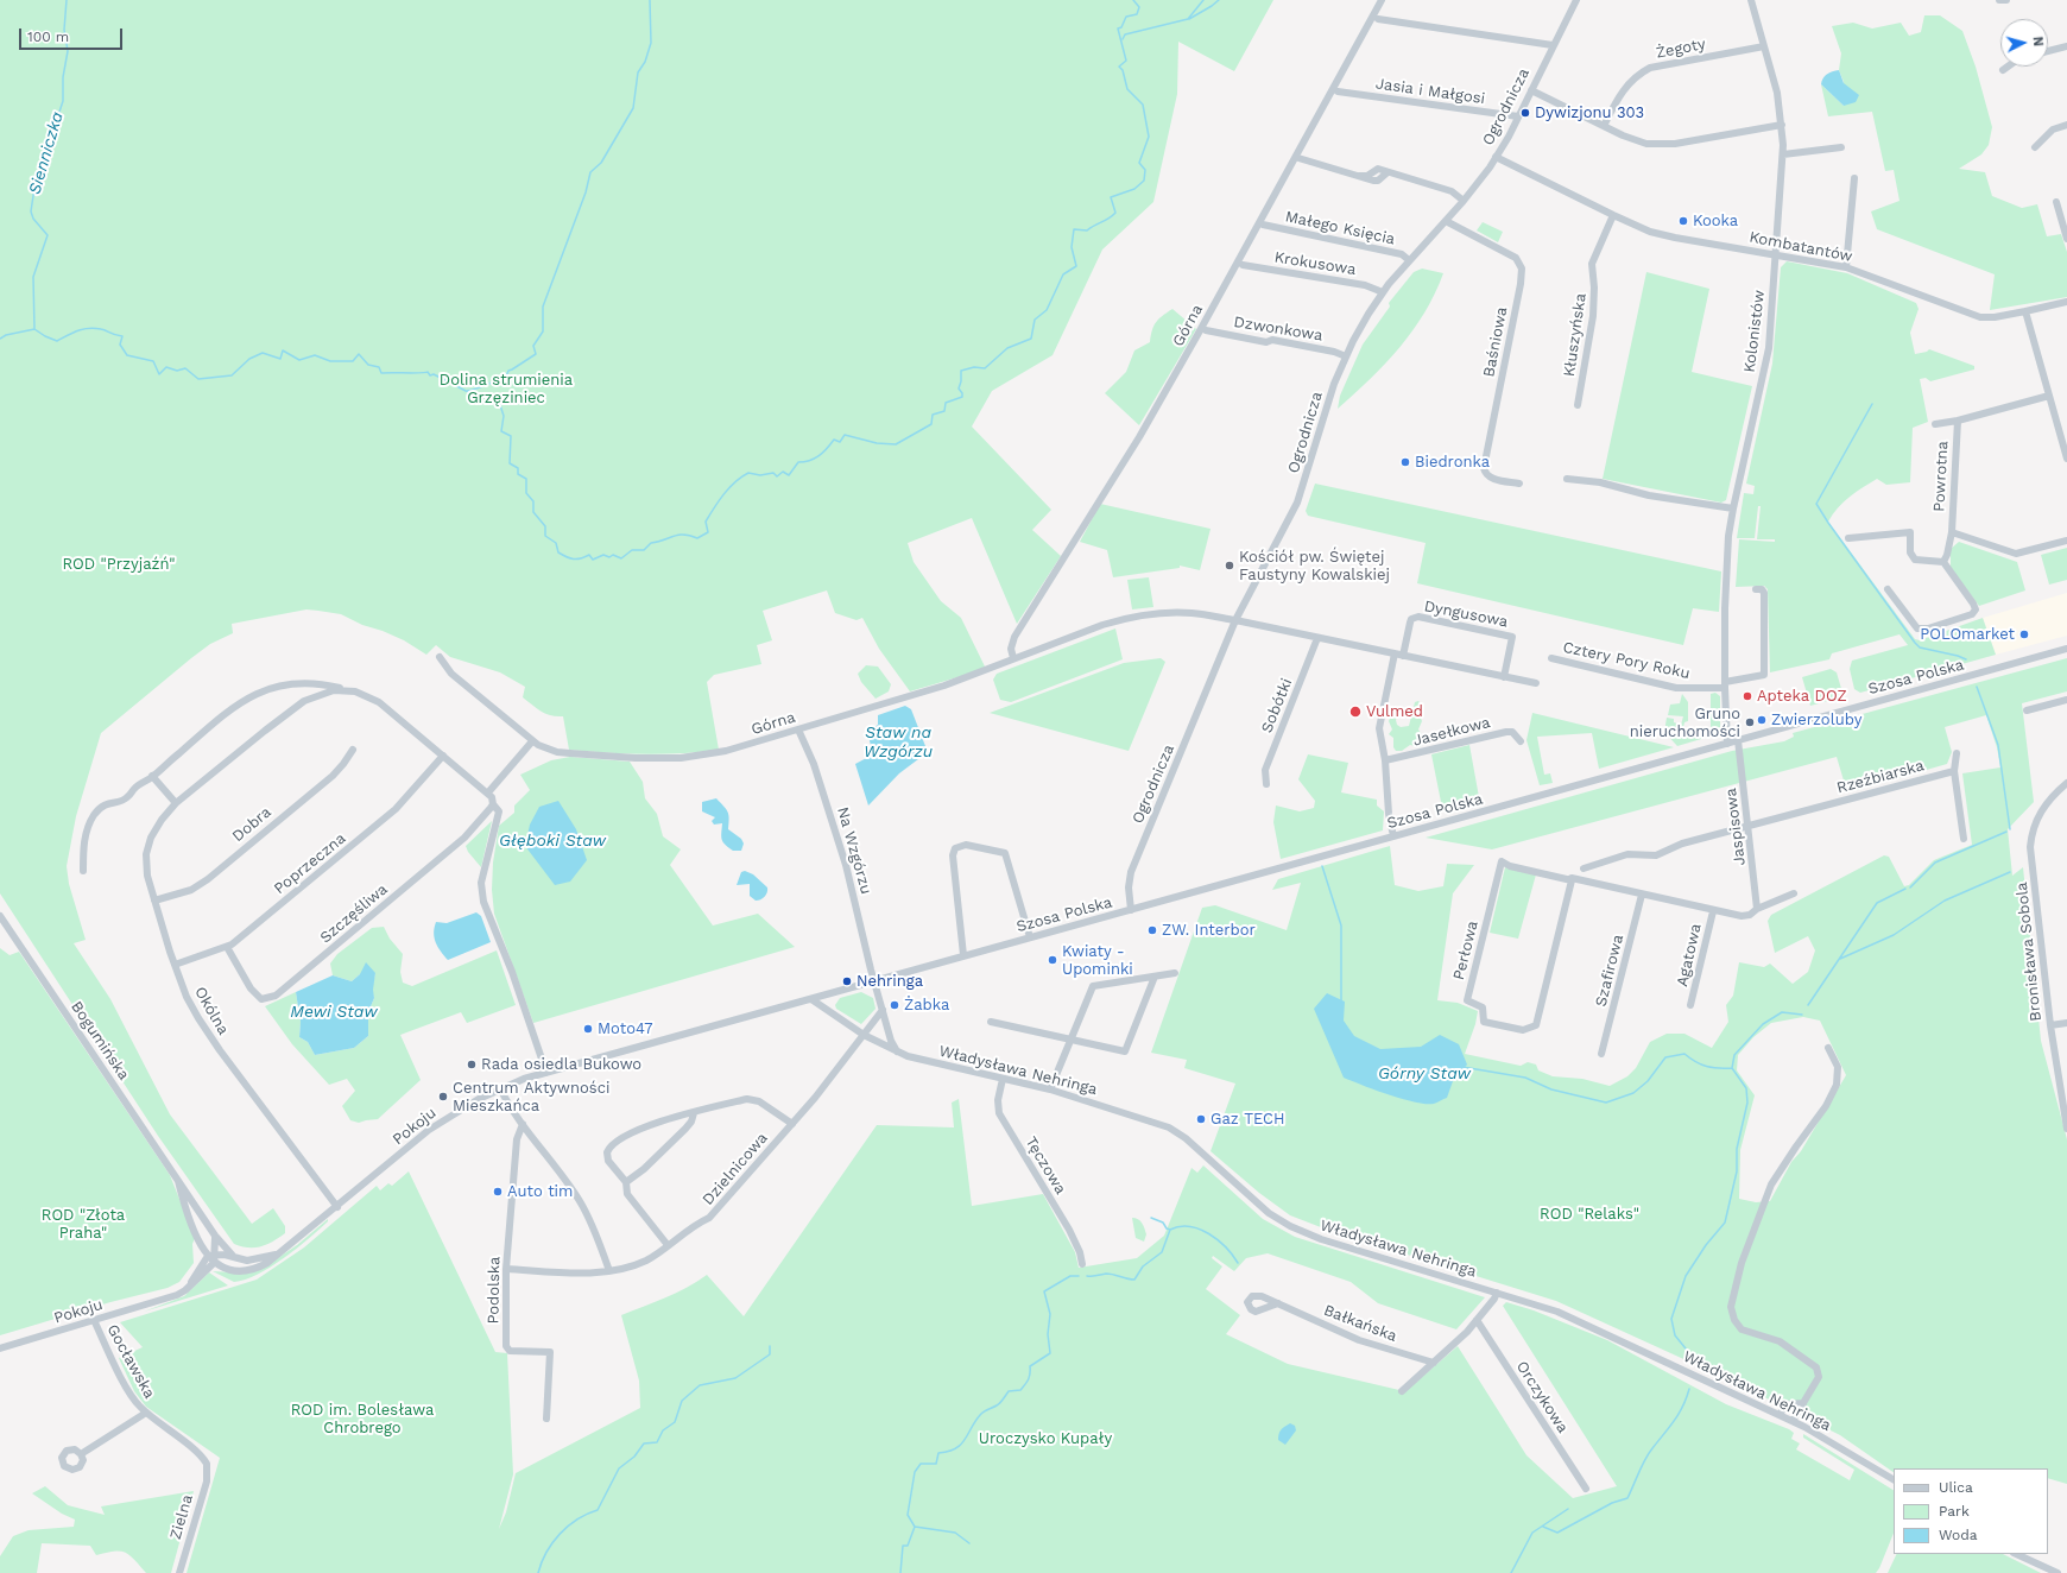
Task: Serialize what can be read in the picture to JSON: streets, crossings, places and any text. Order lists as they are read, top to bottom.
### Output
{
  "streets": {
    "street": [
      "Żegoty",
      "Jasia i Małgosi",
      "Ogrodnicza",
      "Małego Księcia",
      "Kombatantów",
      "Krokusowa",
      "Górna",
      "Dzwonkowa",
      "Kolonistów",
      "Kłuszyńska",
      "Baśniowa",
      "Powrotna",
      "Dyngusowa",
      "Cztery Pory Roku",
      "Szosa Polska",
      "Sobótki",
      "Jasełkowa",
      "Rzeźbiarska",
      "Dobra",
      "Jaspisowa",
      "Na Wzgórzu",
      "Poprzeczna",
      "Szczęśliwa",
      "Perłowa",
      "Bronisława Sobola",
      "Agatowa",
      "Szafirowa",
      "Okólna",
      "Bogumińska",
      "Władysława Nehringa",
      "Pokoju",
      "Tęczowa",
      "Dzielnicowa",
      "Podolska",
      "Bałkańska",
      "Gocławska",
      "Orczykowa",
      "Zielna"
    ]
  },
  "crossings": [
    ["Żegoty", "Kolonistów"],
    ["Jasia i Małgosi", "Ogrodnicza"],
    ["Ogrodnicza", "Małego Księcia"],
    ["Ogrodnicza", "Kombatantów"],
    ["Ogrodnicza", "Krokusowa"],
    ["Ogrodnicza", "Górna"],
    ["Ogrodnicza", "Dzwonkowa"],
    ["Ogrodnicza", "Baśniowa"],
    ["Ogrodnicza", "Szosa Polska"],
    ["Kombatantów", "Kolonistów"],
    ["Kombatantów", "Kłuszyńska"],
    ["Górna", "Na Wzgórzu"],
    ["Kolonistów", "Cztery Pory Roku"],
    ["Kolonistów", "Szosa Polska"],
    ["Szosa Polska", "Jaspisowa"],
    ["Szosa Polska", "Na Wzgórzu"],
    ["Szosa Polska", "Władysława Nehringa"],
    ["Szosa Polska", "Pokoju"],
    ["Rzeźbiarska", "Jaspisowa"],
    ["Dobra", "Okólna"],
    ["Jaspisowa", "Perłowa"],
    ["Poprzeczna", "Szczęśliwa"],
    ["Poprzeczna", "Okólna"],
    ["Perłowa", "Agatowa"],
    ["Perłowa", "Szafirowa"],
    ["Okólna", "Pokoju"],
    ["Bogumińska", "Pokoju"],
    ["Władysława Nehringa", "Pokoju"],
    ["Władysława Nehringa", "Tęczowa"],
    ["Władysława Nehringa", "Dzielnicowa"],
    ["Pokoju", "Gocławska"],
    ["Dzielnicowa", "Podolska"],
    ["Gocławska", "Zielna"]
  ],
  "water": [
    "Sienniczka",
    "Staw na Wzgórzu",
    "Głęboki Staw",
    "Mewi Staw",
    "Górny Staw"
  ],
  "parks": [
    "Dolina strumienia Grzęziniec",
    "ROD \"Przyjaźń\"",
    "ROD \"Relaks\"",
    "ROD \"Złota Praha\"",
    "ROD im. Bolesława Chrobrego",
    "Uroczysko Kupały"
  ],
  "places": [
    "Dywizjonu 303",
    "Kooka",
    "Biedronka",
    "Kościół pw. Świętej Faustyny Kowalskiej",
    "POLOmarket",
    "Apteka DOZ",
    "Vulmed",
    "Zwierzoluby",
    "Gruno nieruchomości",
    "ZW. Interbor",
    "Kwiaty - Upominki",
    "Nehringa",
    "Żabka",
    "Moto47",
    "Rada osiedla Bukowo",
    "Centrum Aktywności Mieszkańca",
    "Gaz TECH",
    "Auto tim"
  ],
  "legend": ["Ulica", "Park", "Woda"],
  "scale_bar": "100 m",
  "north": "right"
}
